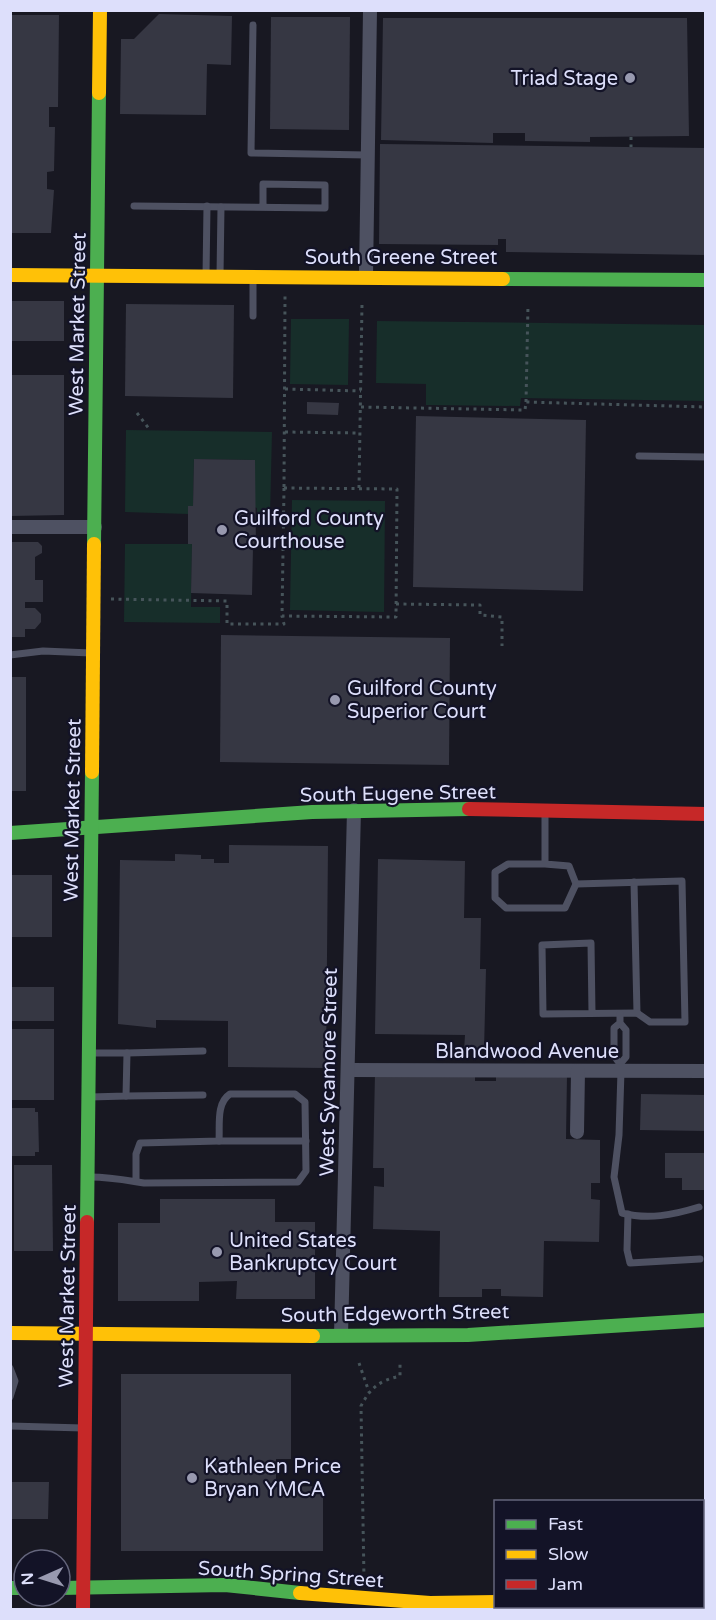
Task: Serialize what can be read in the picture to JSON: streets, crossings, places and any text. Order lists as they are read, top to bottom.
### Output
{
  "streets": {
    "main road": [
      "South Greene Street",
      "West Market Street",
      "South Eugene Street",
      "South Edgeworth Street",
      "South Spring Street"
    ],
    "street": ["Blandwood Avenue", "West Sycamore Street"]
  },
  "crossings": [
    ["South Greene Street", "West Market Street"],
    ["West Market Street", "South Eugene Street"],
    ["West Market Street", "South Edgeworth Street"],
    ["West Market Street", "South Spring Street"],
    ["South Eugene Street", "West Sycamore Street"],
    ["Blandwood Avenue", "West Sycamore Street"],
    ["West Sycamore Street", "South Edgeworth Street"]
  ],
  "places": [
    "Triad Stage",
    "Guilford County Courthouse",
    "Guilford County Superior Court",
    "United States Bankruptcy Court",
    "Kathleen Price Bryan YMCA"
  ],
  "legend": ["Fast", "Slow", "Jam"],
  "north": "left"
}
